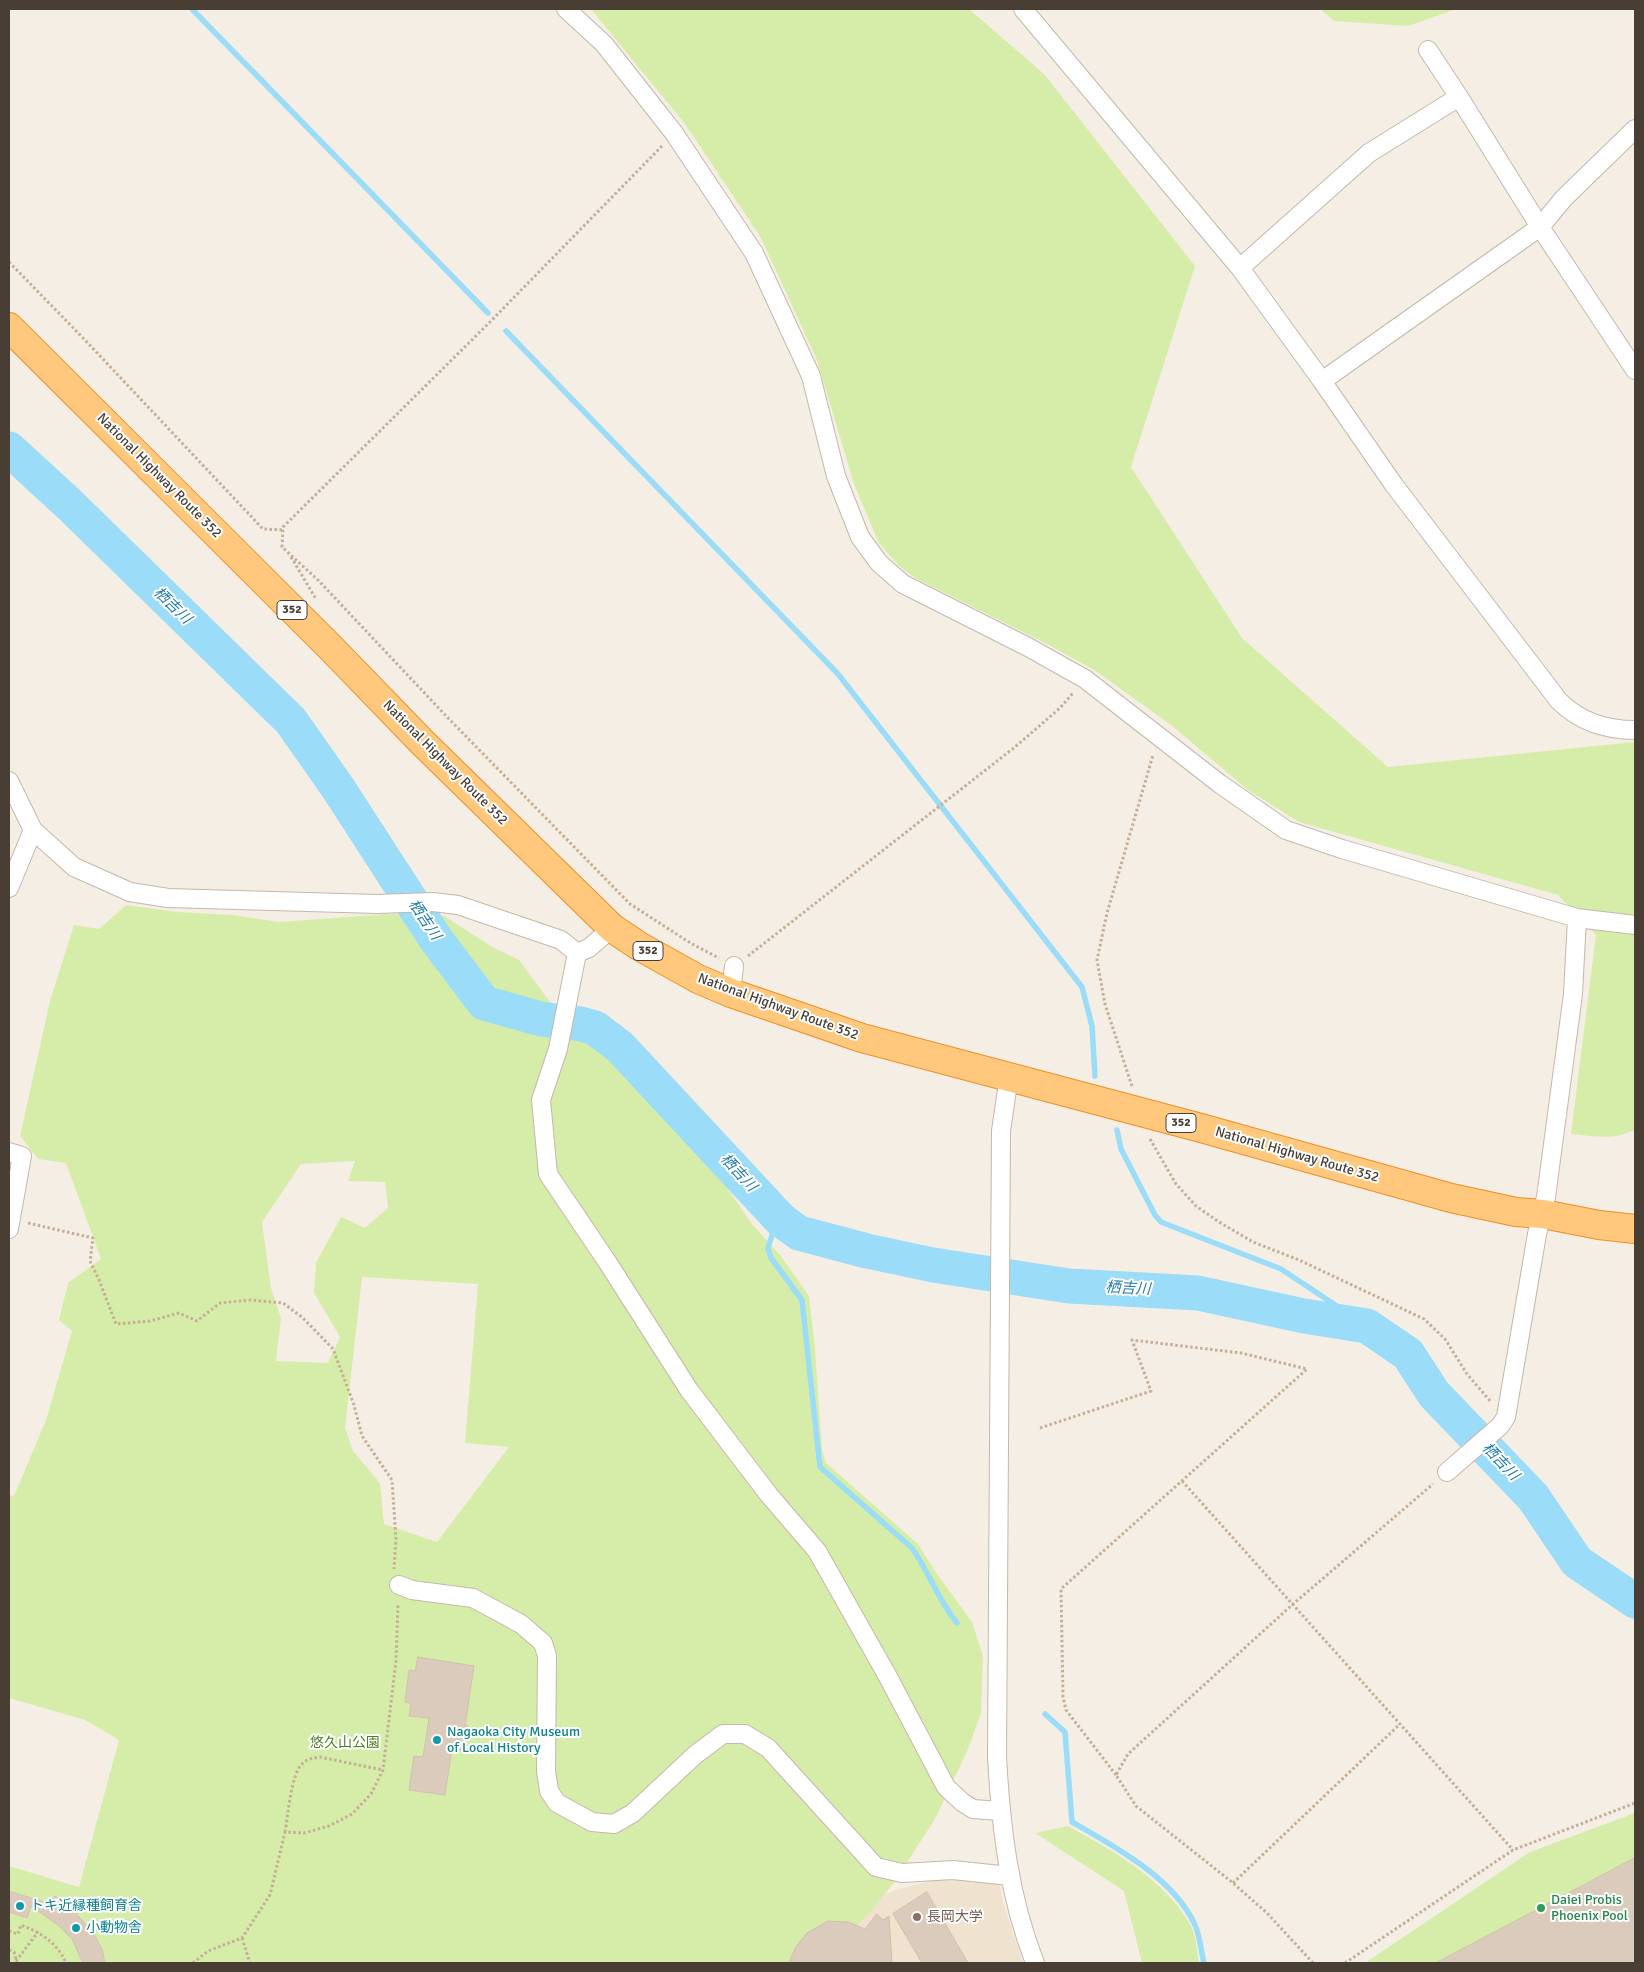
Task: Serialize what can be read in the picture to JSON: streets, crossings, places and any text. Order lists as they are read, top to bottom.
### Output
{
  "streets": {
    "highway": ["National Highway Route 352", "352"]
  },
  "water": ["栖吉川"],
  "parks": ["悠久山公園"],
  "places": [
    "Nagaoka City Museum of Local History",
    "トキ近縁種飼育舎",
    "Daiei Probis Phoenix Pool",
    "長岡大学",
    "小動物舎"
  ]
}
